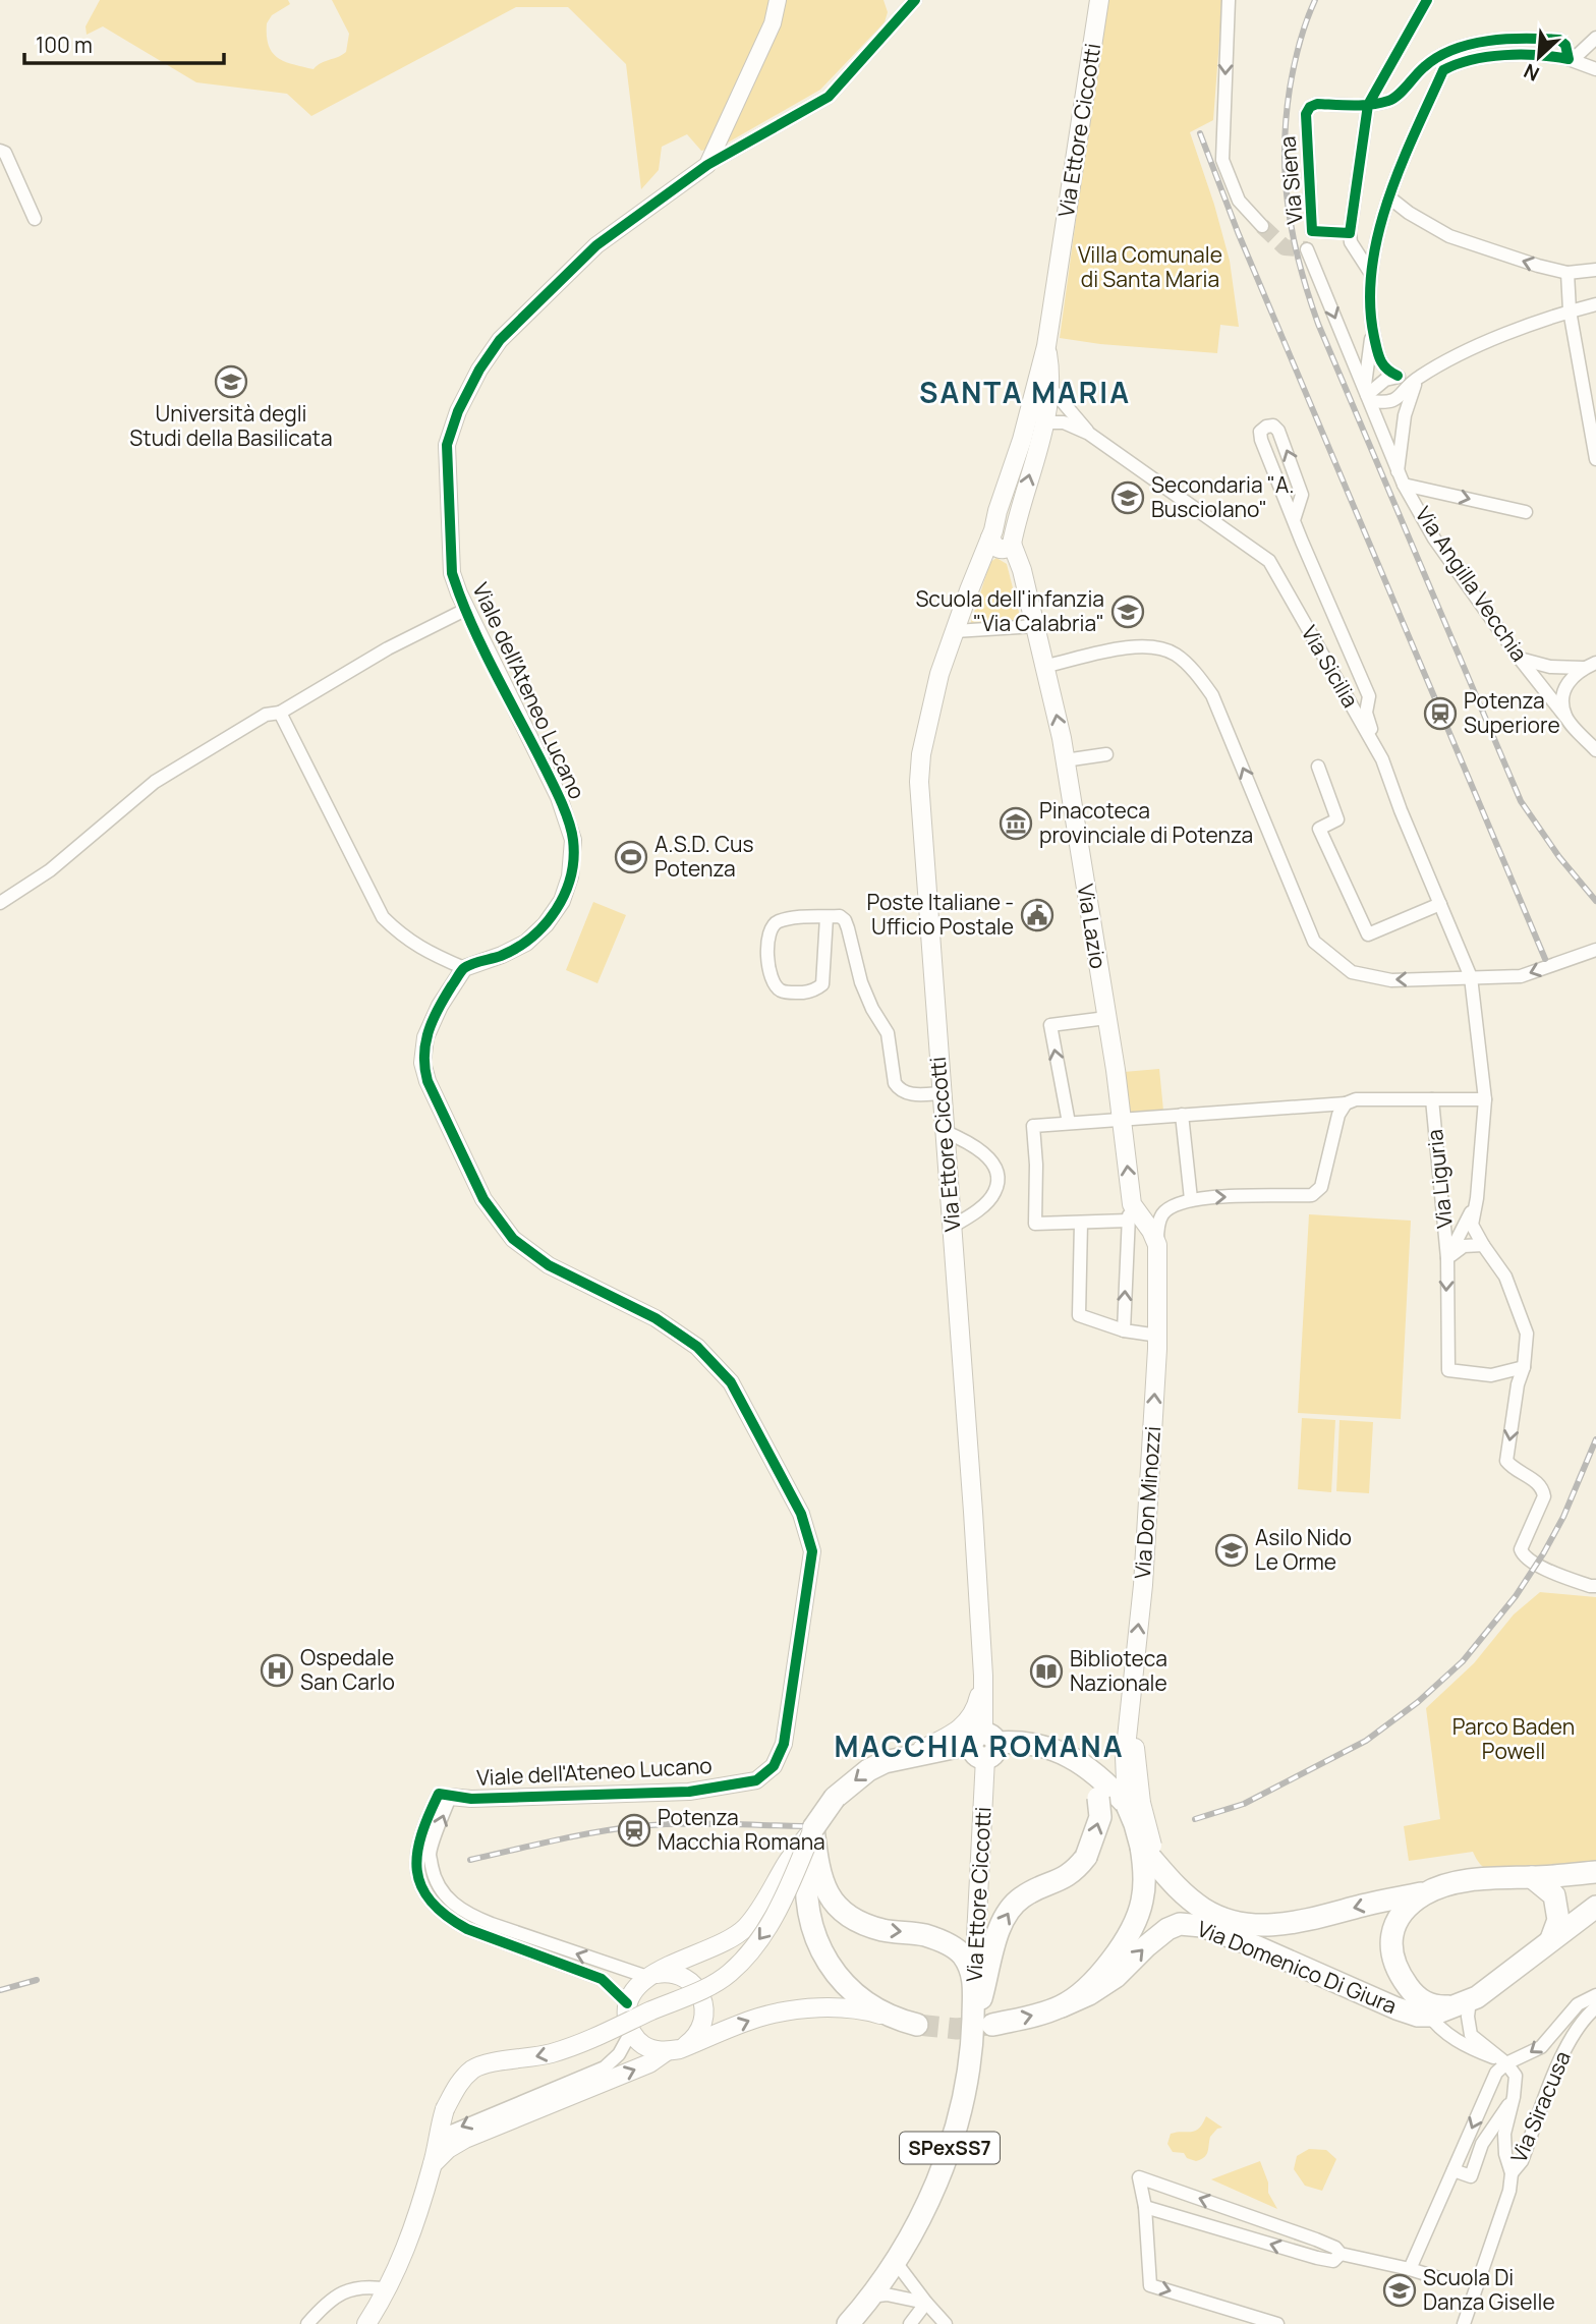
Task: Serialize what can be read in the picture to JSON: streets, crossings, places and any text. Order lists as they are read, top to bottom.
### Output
{
  "streets": {
    "main road": [
      "Via Ettore Ciccotti",
      "Via Lazio",
      "Via Don Minozzi",
      "Via Domenico Di Giura",
      "SPexSS7"
    ],
    "street": [
      "Via Siena",
      "Via Angilla Vecchia",
      "Via Sicilia",
      "Viale dell'Ateneo Lucano",
      "Via Liguria",
      "Via Siracusa"
    ]
  },
  "crossings": [
    ["Via Ettore Ciccotti", "Via Lazio"],
    ["Via Ettore Ciccotti", "SPexSS7"],
    ["Via Lazio", "Via Don Minozzi"],
    ["Via Domenico Di Giura", "Via Siracusa"]
  ],
  "one_way": ["Via Don Minozzi", "Via Domenico Di Giura", "Via Siracusa"],
  "districts": ["SANTA MARIA", "MACCHIA ROMANA"],
  "parks": ["Villa Comunale di Santa Maria", "Parco Baden Powell"],
  "places": {
    "school or university": [
      "Università degli Studi della Basilicata",
      "Secondaria \"A. Busciolano\"",
      "Scuola dell'infanzia \"Via Calabria\"",
      "Asilo Nido Le Orme",
      "Scuola Di Danza Giselle"
    ],
    "station": ["Potenza Superiore", "Potenza Macchia Romana"],
    "museum": ["Pinacoteca provinciale di Potenza"],
    "sports": ["A.S.D. Cus Potenza"],
    "public building": ["Poste Italiane - Ufficio Postale"],
    "hospital": ["Ospedale San Carlo"],
    "library": ["Biblioteca Nazionale"]
  },
  "scale_bar": "100 m",
  "north": "bottom left"
}
